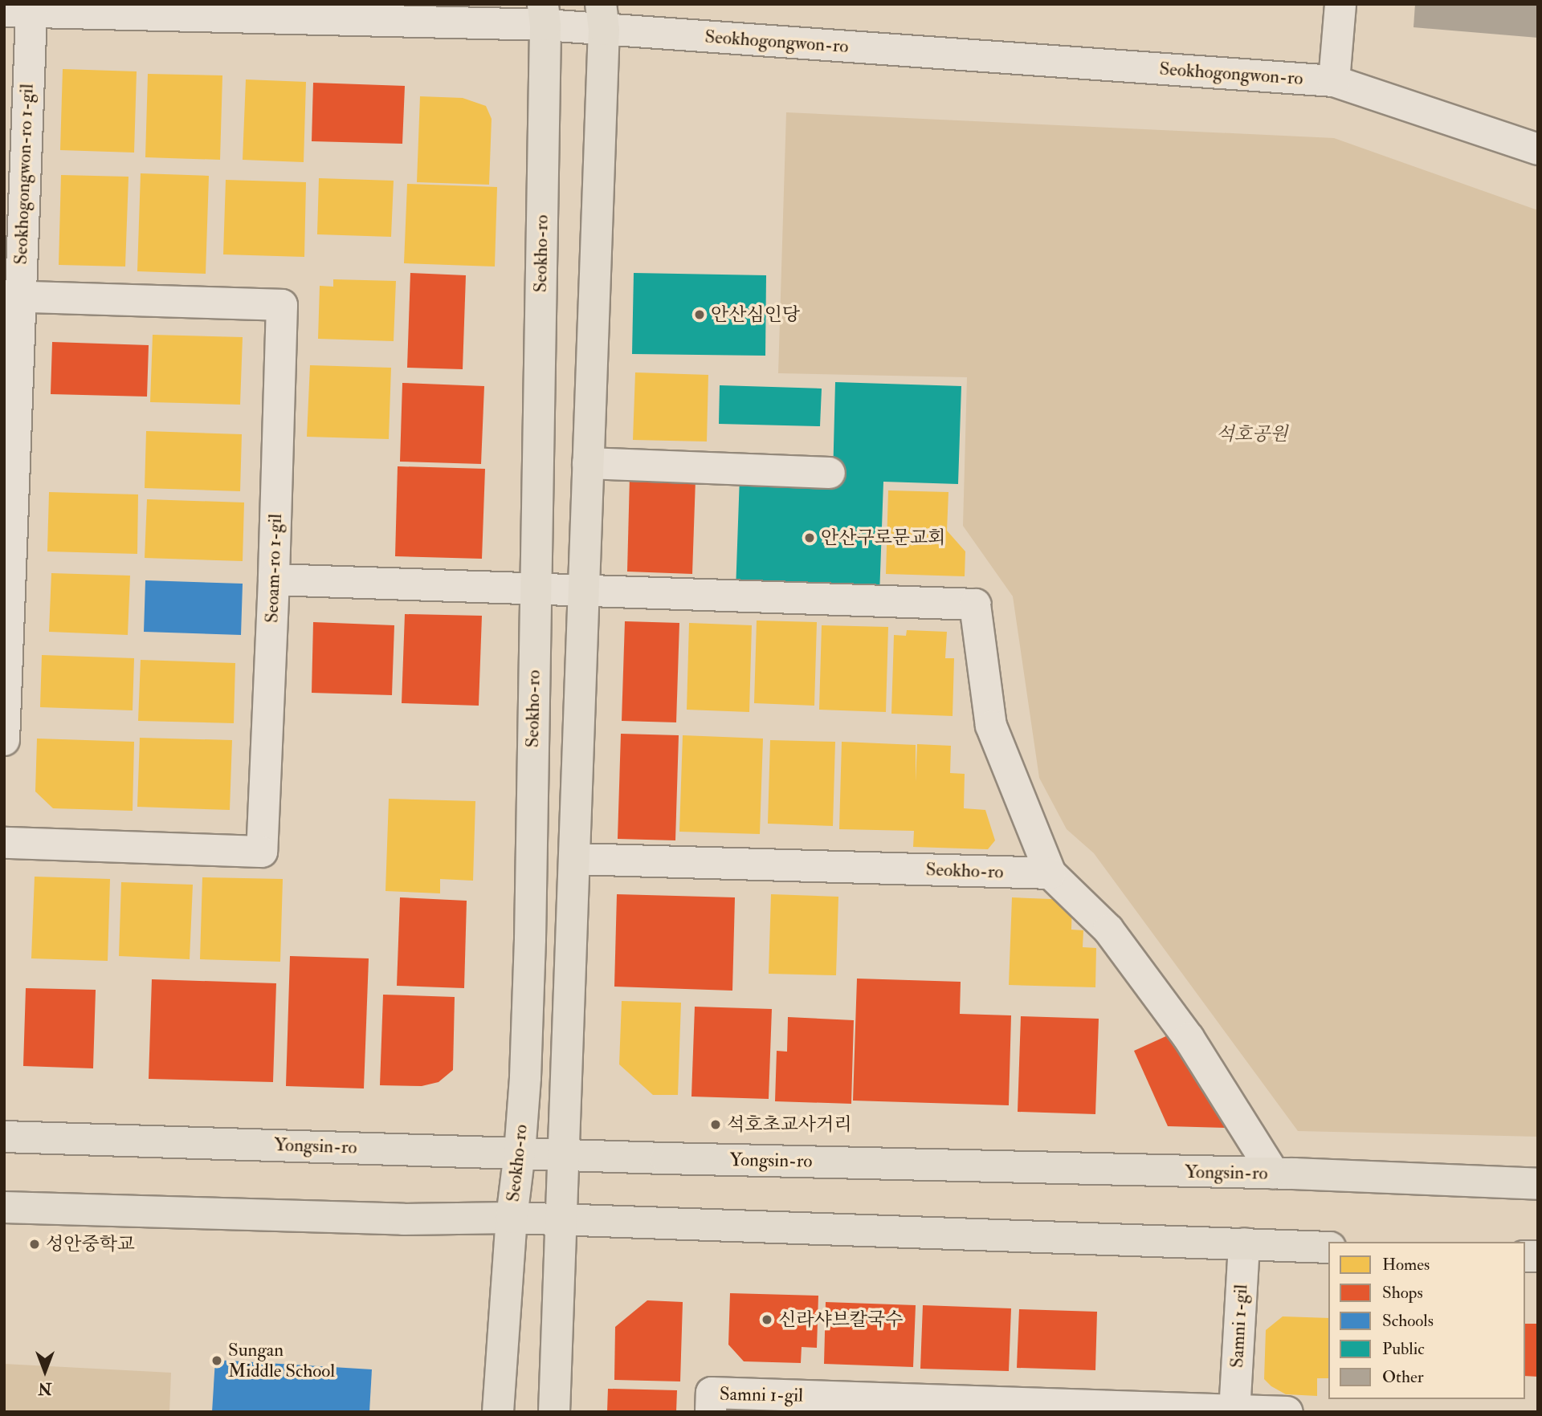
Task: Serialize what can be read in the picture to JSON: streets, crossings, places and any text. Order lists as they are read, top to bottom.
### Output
{
  "streets": {
    "main road": ["Seokho-ro", "Yongsin-ro"],
    "street": [
      "Seokhogongwon-ro",
      "Seokhogongwon-ro 1-gil",
      "Seoam-ro 1-gil",
      "Samni 1-gil"
    ]
  },
  "crossings": [
    ["Seokhogongwon-ro", "Seokhogongwon-ro 1-gil"],
    ["Seokhogongwon-ro", "Seokho-ro"],
    ["Seokhogongwon-ro 1-gil", "Seoam-ro 1-gil"],
    ["Seokho-ro", "Yongsin-ro"]
  ],
  "parks": ["석호공원"],
  "places": [
    "안산심인당",
    "안산구로문교회",
    "석호초교사거리",
    "성안중학교",
    "신라샤브칼국수",
    "Sungan Middle School"
  ],
  "legend": [
    "Homes",
    "Shops",
    "Schools",
    "Public",
    "Other"
  ],
  "north": "bottom"
}
